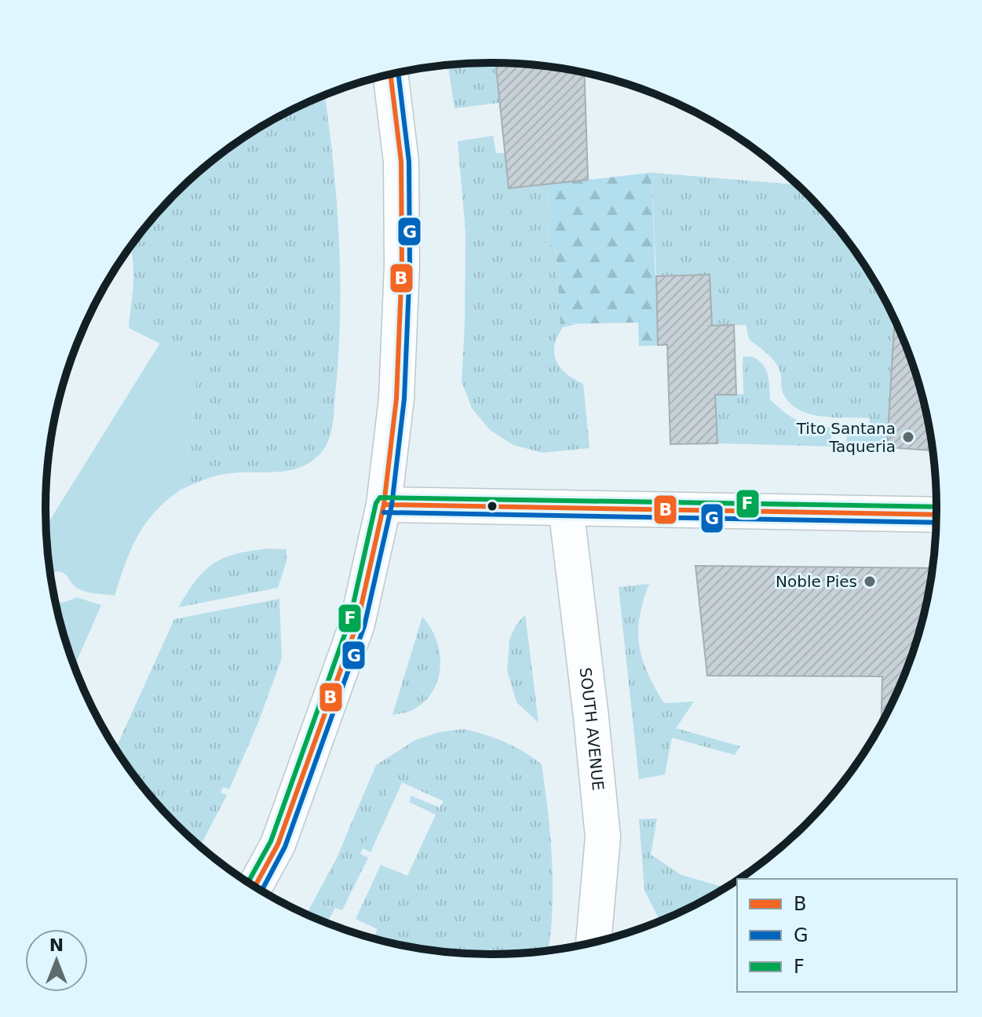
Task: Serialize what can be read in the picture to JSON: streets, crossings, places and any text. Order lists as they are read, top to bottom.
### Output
{
  "streets": {
    "main road": ["SOUTH AVENUE"]
  },
  "places": ["Tito Santana Taqueria", "Noble Pies"],
  "lines": ["transit line G", "transit line B", "transit line F"],
  "legend": ["B", "G", "F"],
  "north": "top"
}
